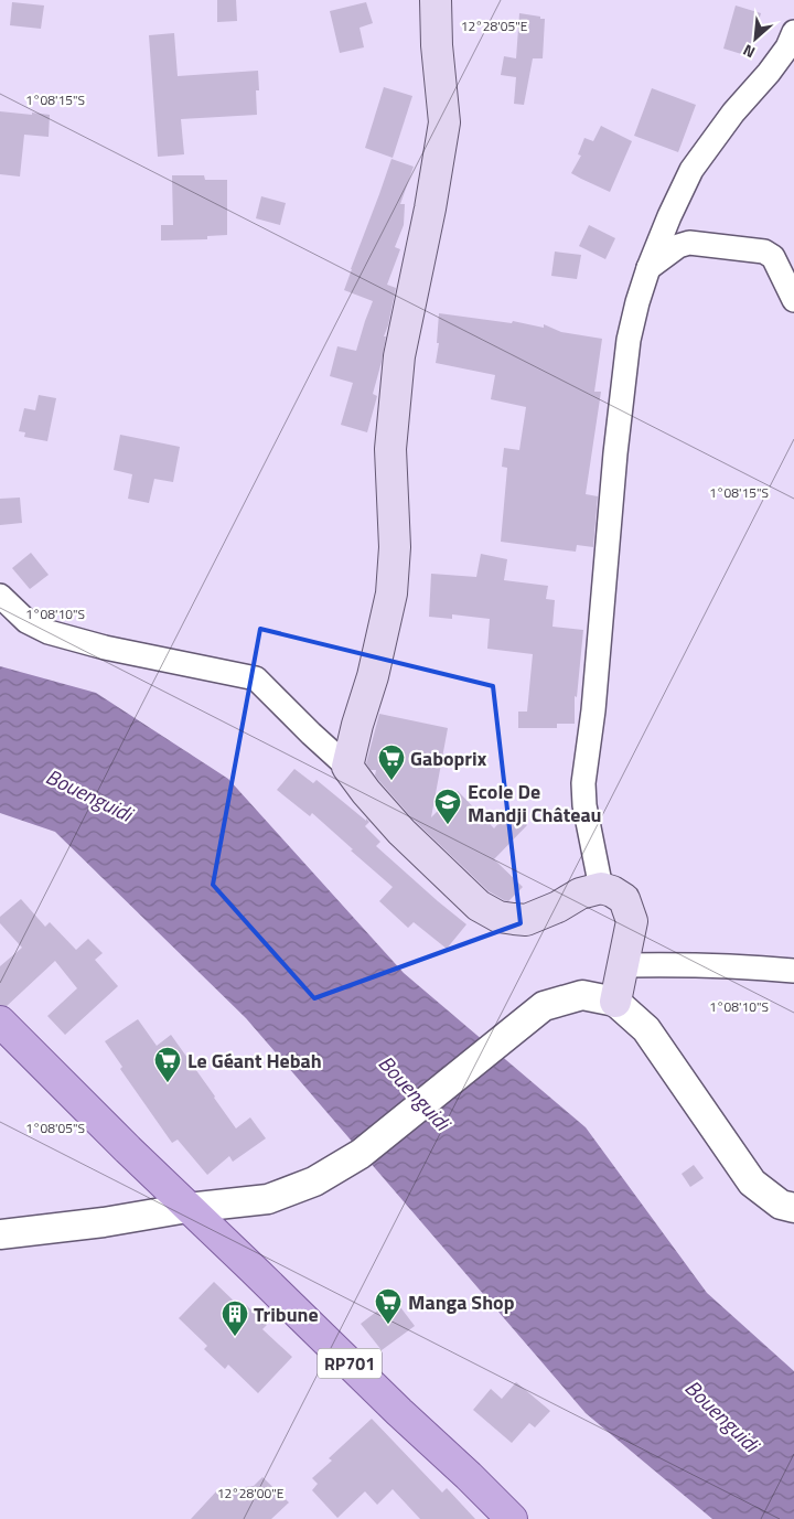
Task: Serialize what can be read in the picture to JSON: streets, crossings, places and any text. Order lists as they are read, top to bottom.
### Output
{
  "streets": {
    "main road": ["RP701"]
  },
  "water": ["Bouenguidi"],
  "places": {
    "supermarket": ["Gaboprix", "Le Géant Hebah", "Manga Shop"],
    "school or university": ["Ecole De Mandji Château"],
    "building": ["Tribune"]
  },
  "north": "bottom left",
  "coordinates": [
    "12°28'05\"E",
    "1°08'15\"S",
    "1°08'10\"S",
    "1°08'05\"S",
    "12°28'00\"E"
  ]
}
